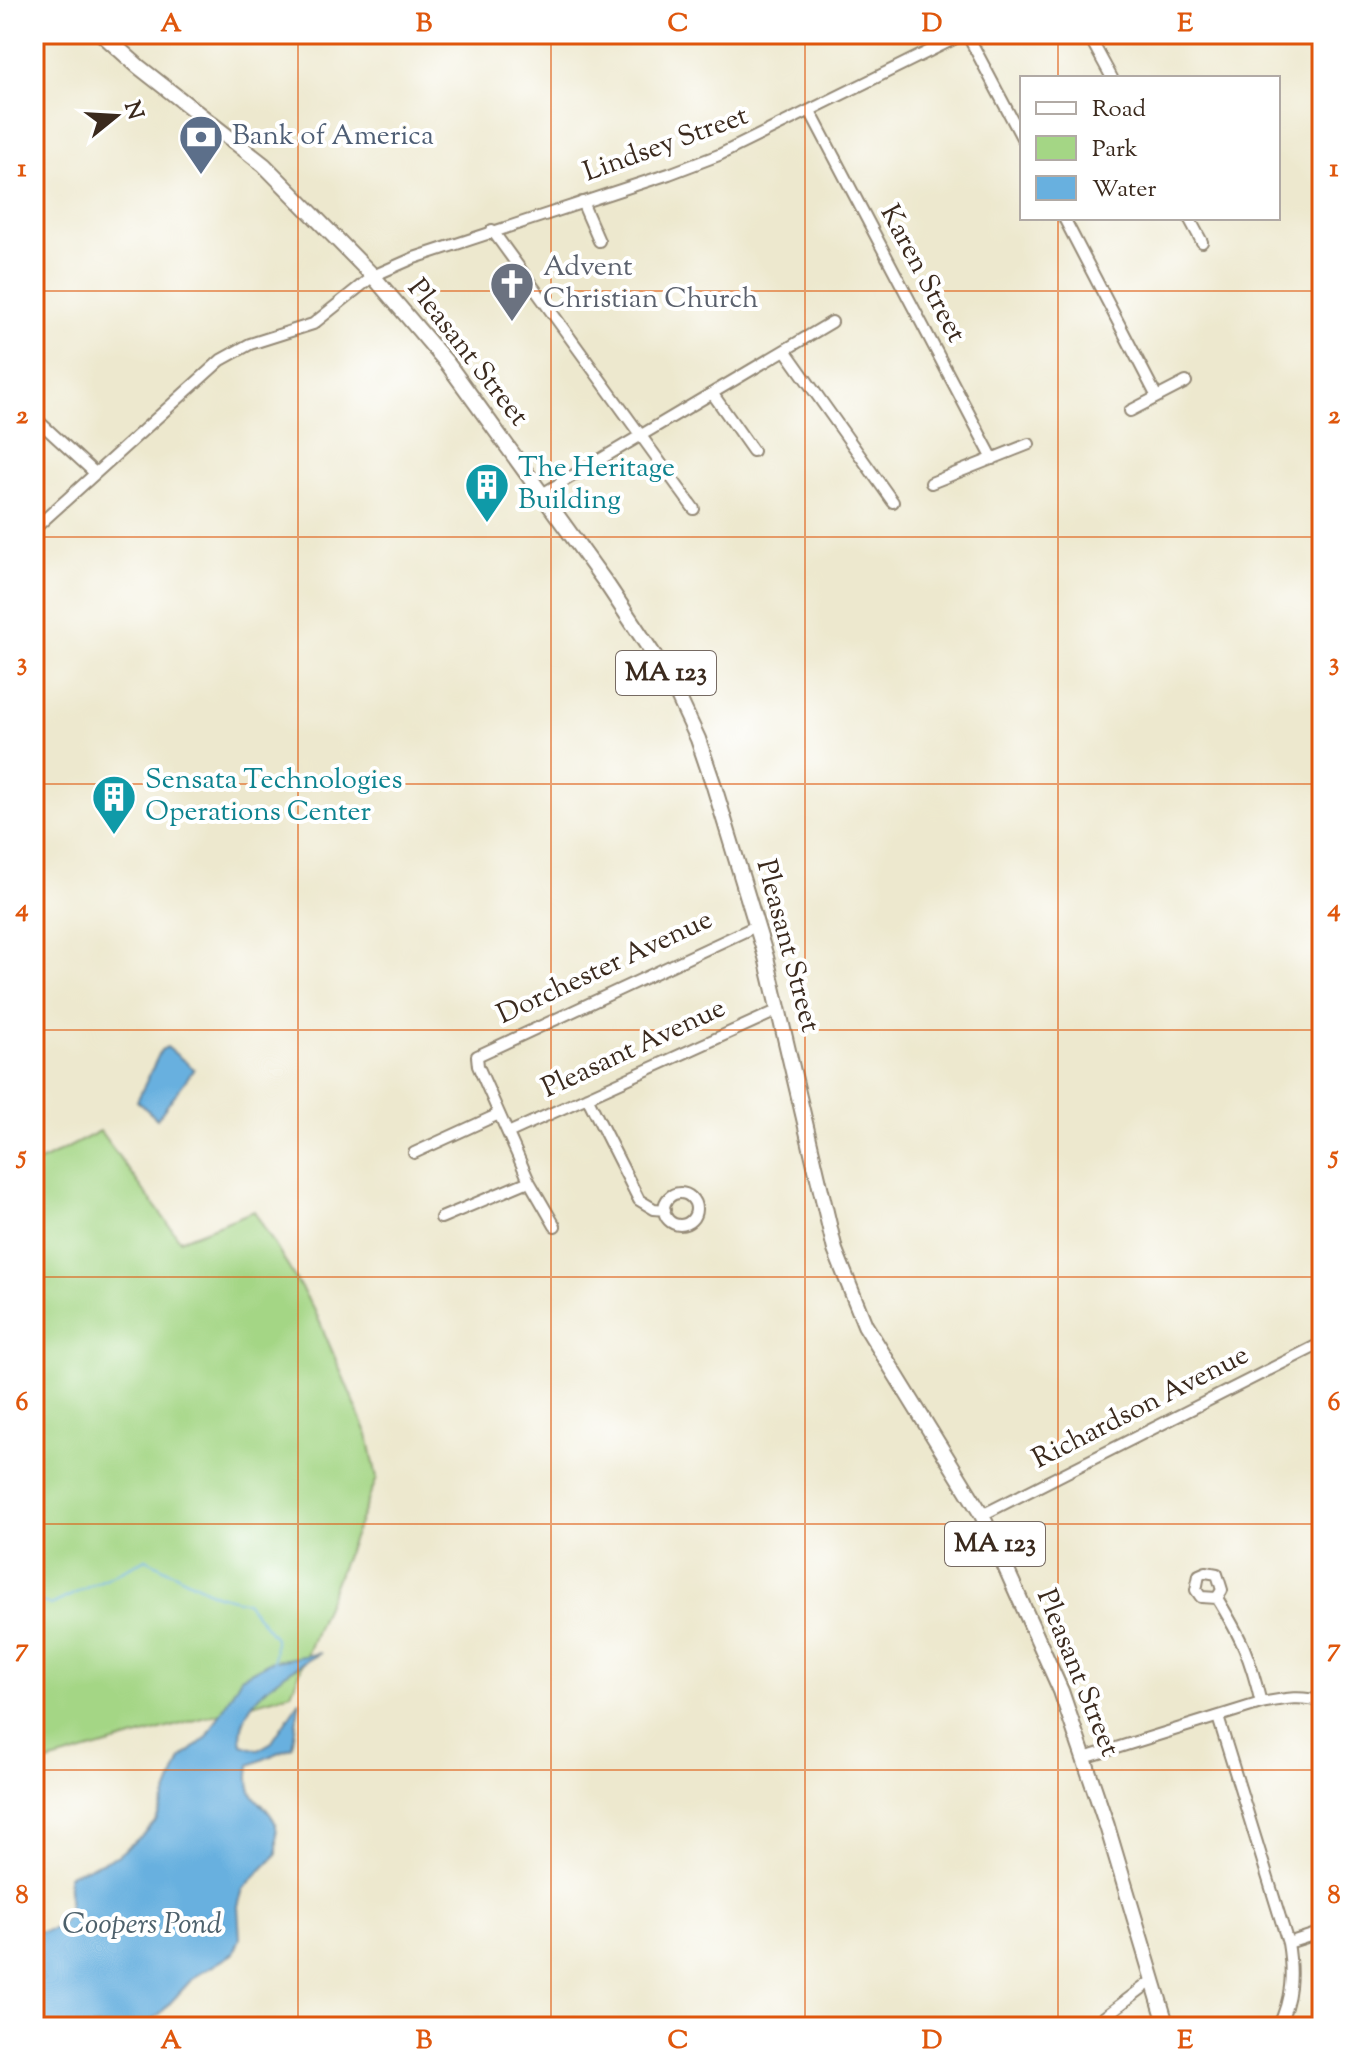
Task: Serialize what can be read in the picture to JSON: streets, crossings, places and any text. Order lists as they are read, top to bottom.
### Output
{
  "streets": {
    "highway": ["Pleasant Street", "MA 123"],
    "street": [
      "Lindsey Street",
      "Karen Street",
      "Dorchester Avenue",
      "Pleasant Avenue",
      "Richardson Avenue"
    ]
  },
  "crossings": [
    ["Lindsey Street", "Karen Street"],
    ["Lindsey Street", "Pleasant Street"],
    ["Pleasant Street", "Dorchester Avenue"],
    ["Pleasant Street", "Pleasant Avenue"],
    ["Pleasant Street", "Richardson Avenue"]
  ],
  "water": ["Coopers Pond"],
  "places": {
    "bank": ["Bank of America"],
    "church": ["Advent Christian Church"],
    "building": ["The Heritage Building", "Sensata Technologies Operations Center"]
  },
  "legend": ["Road", "Park", "Water"],
  "north": "right",
  "grid": {
    "columns": [
      "A",
      "B",
      "C",
      "D",
      "E"
    ],
    "rows": [
      "1",
      "2",
      "3",
      "4",
      "5",
      "6",
      "7",
      "8"
    ]
  }
}
